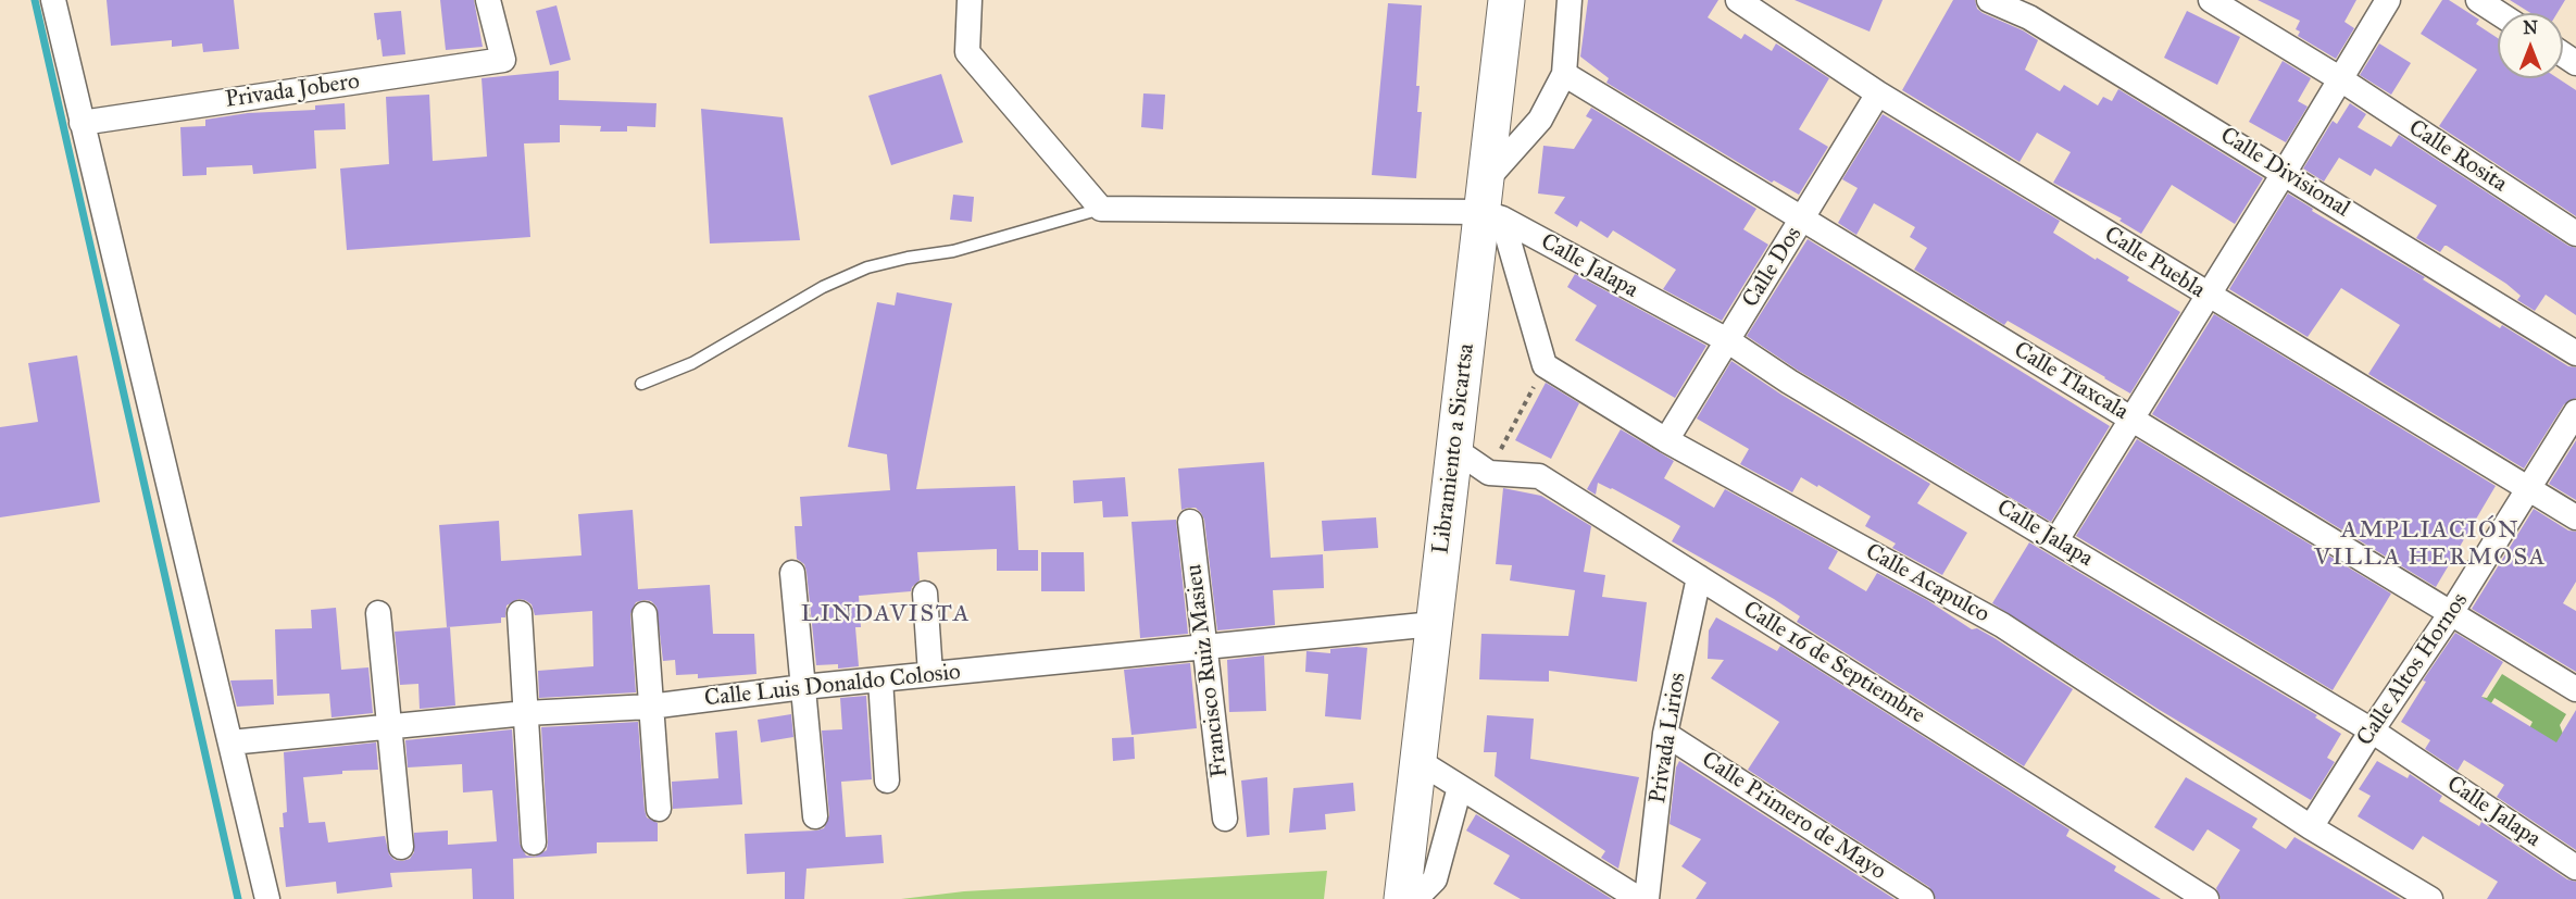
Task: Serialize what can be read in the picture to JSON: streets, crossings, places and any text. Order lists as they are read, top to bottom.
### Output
{
  "streets": {
    "main road": ["Libramiento a Sicartsa"],
    "street": [
      "Privada Jobero",
      "Calle Rosita",
      "Calle Divisional",
      "Calle Puebla",
      "Calle Jalapa",
      "Calle Dos",
      "Calle Tlaxcala",
      "Calle Acapulco",
      "Calle 16 de Septiembre",
      "Calle Altos Hornos",
      "Francisco Ruiz Masieu",
      "Calle Luis Donaldo Colosio",
      "Privada Lirios",
      "Calle Primero de Mayo"
    ]
  },
  "crossings": [
    ["Calle Puebla", "Calle Dos"],
    ["Calle Puebla", "Calle Altos Hornos"],
    ["Calle Jalapa", "Calle Dos"],
    ["Calle Jalapa", "Libramiento a Sicartsa"],
    ["Calle Jalapa", "Calle Altos Hornos"],
    ["Calle Dos", "Calle Tlaxcala"],
    ["Calle Dos", "Calle Acapulco"],
    ["Calle Tlaxcala", "Calle Altos Hornos"],
    ["Libramiento a Sicartsa", "Calle Luis Donaldo Colosio"],
    ["Calle Acapulco", "Calle Altos Hornos"],
    ["Calle 16 de Septiembre", "Privada Lirios"],
    ["Francisco Ruiz Masieu", "Calle Luis Donaldo Colosio"],
    ["Privada Lirios", "Calle Primero de Mayo"]
  ],
  "districts": ["AMPLIACIÓN VILLA HERMOSA", "LINDAVISTA"],
  "north": "top"
}
